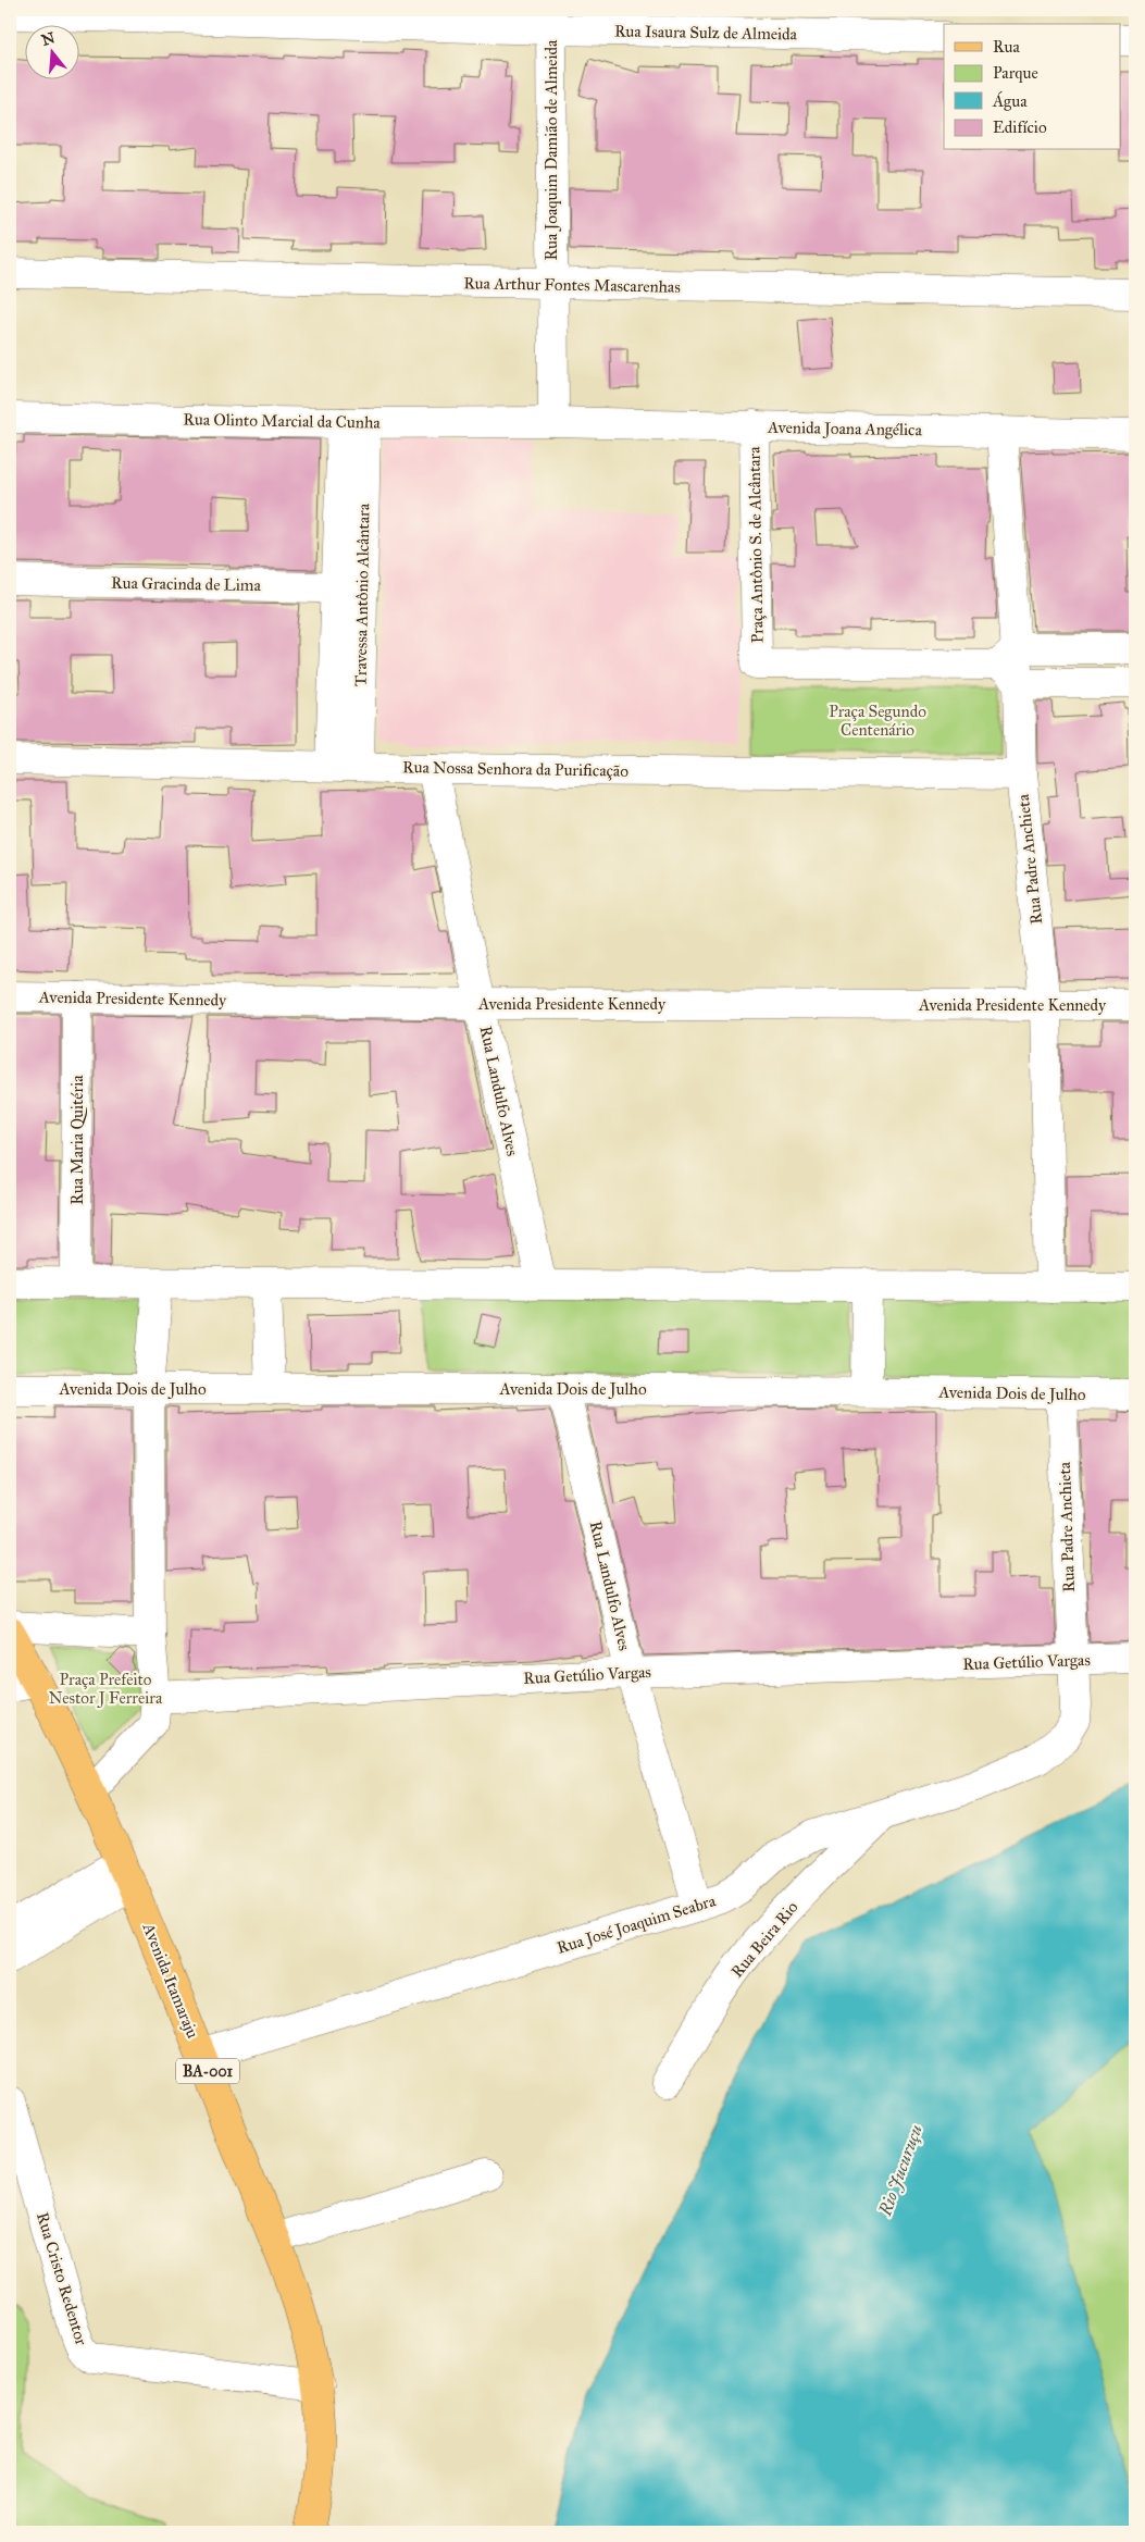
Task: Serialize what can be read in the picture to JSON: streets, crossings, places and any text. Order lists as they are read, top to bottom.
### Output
{
  "streets": {
    "main road": ["Avenida Itamaraju", "BA-001"],
    "street": [
      "Rua Isaura Sulz de Almeida",
      "Rua Joaquim Damião de Almeida",
      "Rua Arthur Fontes Mascarenhas",
      "Rua Olinto Marcial da Cunha",
      "Avenida Joana Angélica",
      "Praça Antônio S. de Alcântara",
      "Rua Gracinda de Lima",
      "Travessa Antônio Alcântara",
      "Rua Nossa Senhora da Purificação",
      "Rua Padre Anchieta",
      "Avenida Presidente Kennedy",
      "Rua Landulfo Alves",
      "Rua Maria Quitéria",
      "Avenida Dois de Julho",
      "Rua Getúlio Vargas",
      "Rua José Joaquim Seabra",
      "Rua Beira Rio",
      "Rua Cristo Redentor"
    ]
  },
  "crossings": [
    ["Rua Isaura Sulz de Almeida", "Rua Joaquim Damião de Almeida"],
    ["Rua Joaquim Damião de Almeida", "Rua Arthur Fontes Mascarenhas"],
    ["Rua Joaquim Damião de Almeida", "Rua Olinto Marcial da Cunha"],
    ["Rua Joaquim Damião de Almeida", "Avenida Joana Angélica"],
    ["Rua Olinto Marcial da Cunha", "Avenida Joana Angélica"],
    ["Rua Olinto Marcial da Cunha", "Travessa Antônio Alcântara"],
    ["Avenida Joana Angélica", "Praça Antônio S. de Alcântara"],
    ["Avenida Joana Angélica", "Rua Padre Anchieta"],
    ["Praça Antônio S. de Alcântara", "Rua Padre Anchieta"],
    ["Rua Gracinda de Lima", "Travessa Antônio Alcântara"],
    ["Travessa Antônio Alcântara", "Rua Nossa Senhora da Purificação"],
    ["Rua Nossa Senhora da Purificação", "Rua Padre Anchieta"],
    ["Rua Nossa Senhora da Purificação", "Rua Landulfo Alves"],
    ["Rua Padre Anchieta", "Avenida Presidente Kennedy"],
    ["Rua Padre Anchieta", "Avenida Dois de Julho"],
    ["Rua Padre Anchieta", "Rua Getúlio Vargas"],
    ["Rua Padre Anchieta", "Rua José Joaquim Seabra"],
    ["Avenida Presidente Kennedy", "Rua Landulfo Alves"],
    ["Avenida Presidente Kennedy", "Rua Maria Quitéria"],
    ["Rua Landulfo Alves", "Avenida Dois de Julho"],
    ["Rua Landulfo Alves", "Rua Getúlio Vargas"],
    ["Rua Landulfo Alves", "Rua José Joaquim Seabra"],
    ["Rua Getúlio Vargas", "Rua José Joaquim Seabra"],
    ["Rua José Joaquim Seabra", "Rua Beira Rio"],
    ["Rua José Joaquim Seabra", "Avenida Itamaraju"],
    ["Avenida Itamaraju", "Rua Cristo Redentor"]
  ],
  "water": ["Rio Jucuruçu"],
  "parks": ["Praça Segundo Centenário", "Praça Prefeito Nestor J Ferreira"],
  "legend": [
    "Rua",
    "Parque",
    "Água",
    "Edifício"
  ],
  "north": "top"
}
